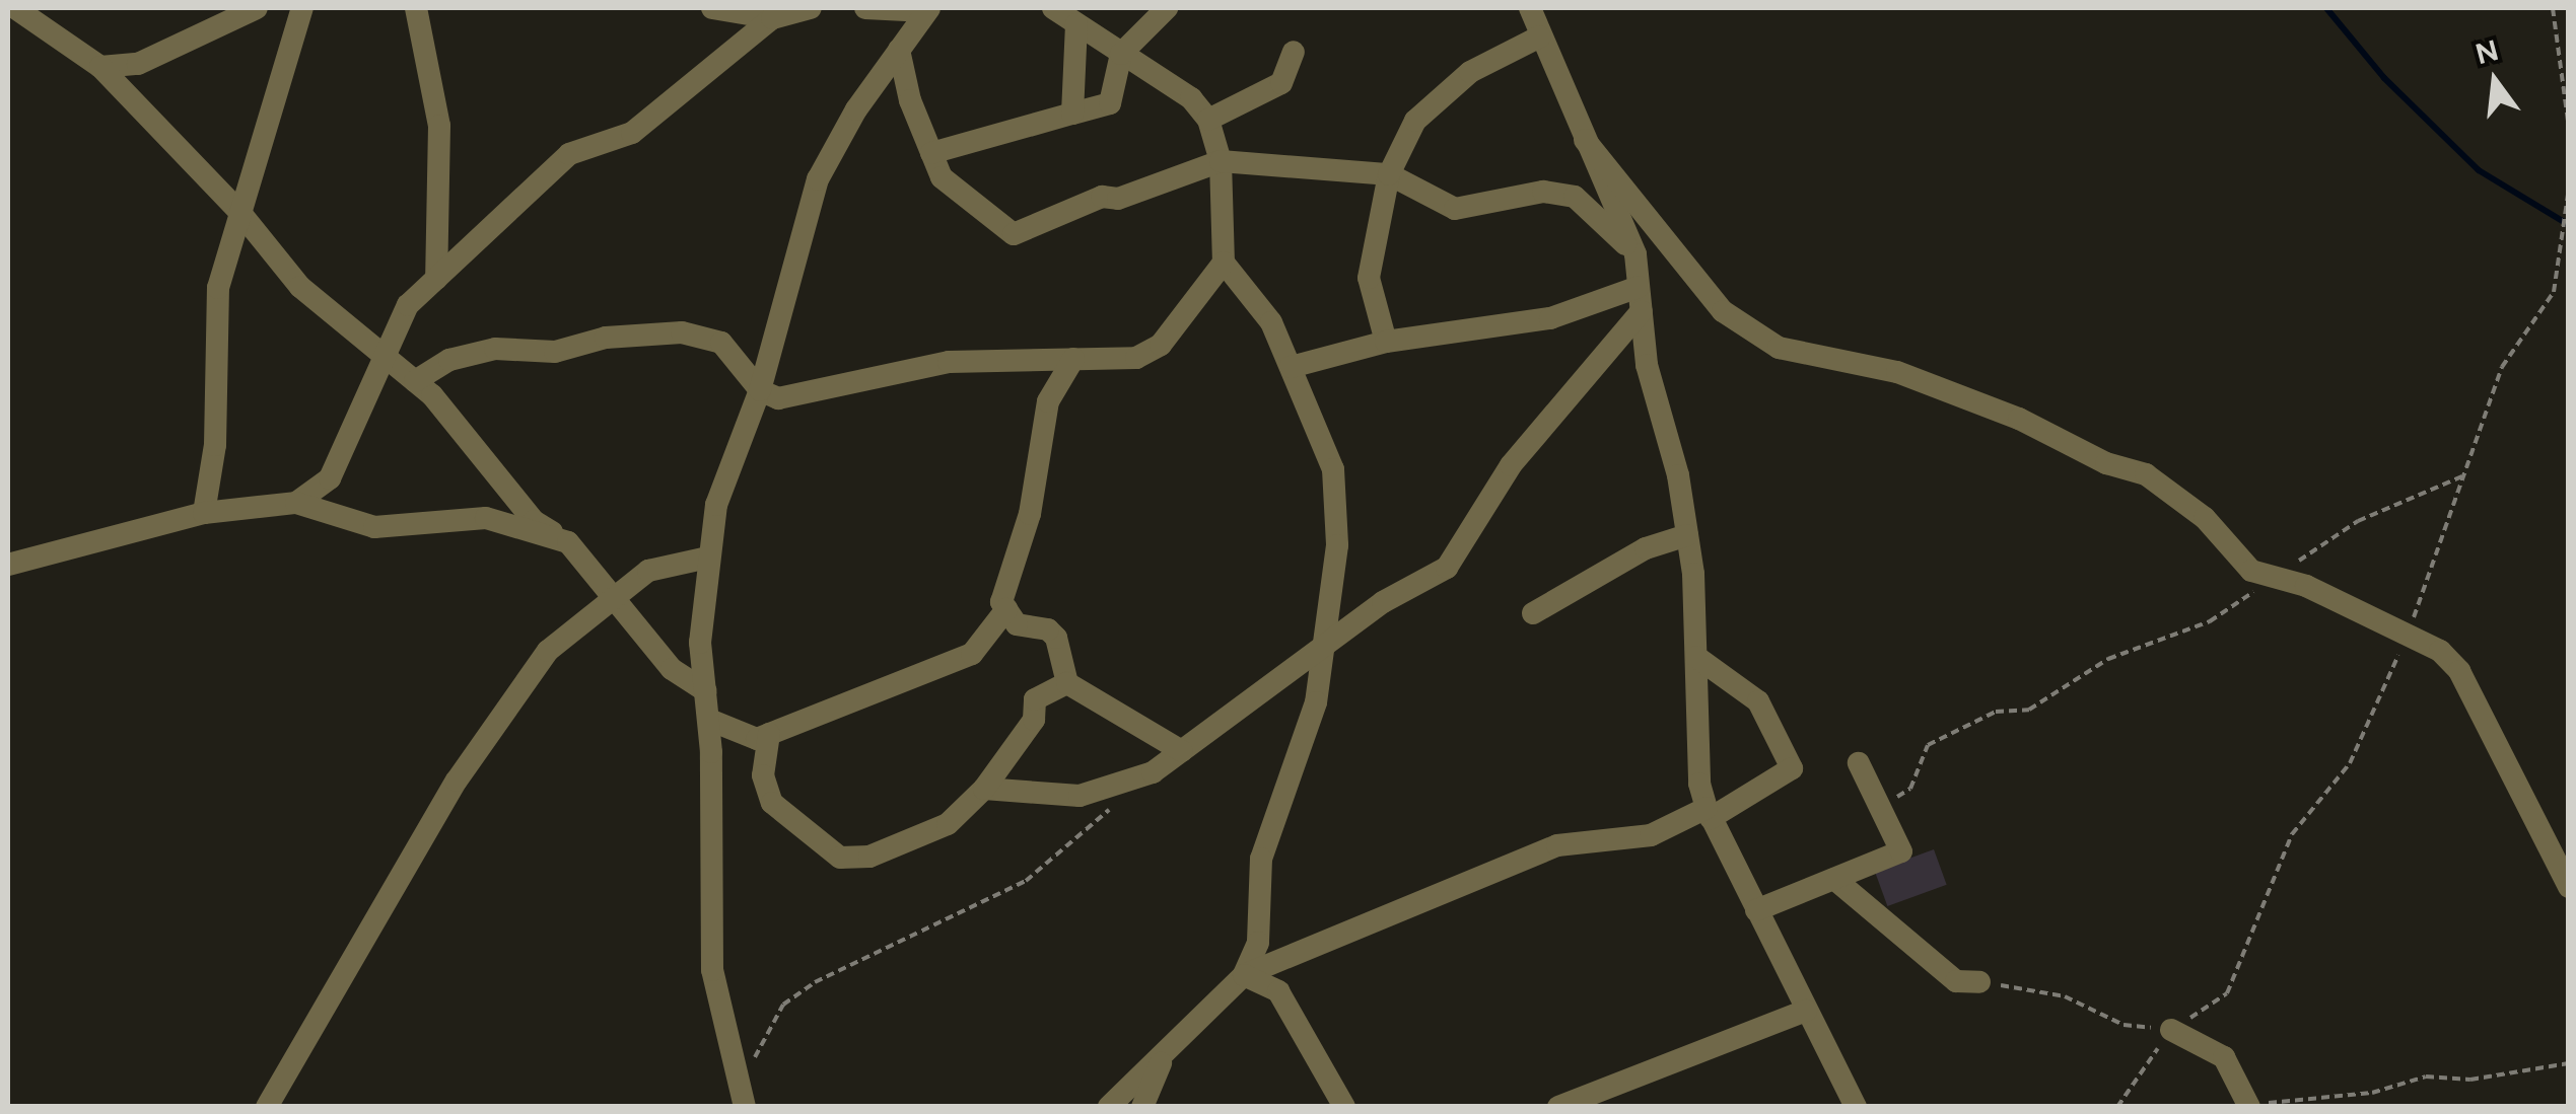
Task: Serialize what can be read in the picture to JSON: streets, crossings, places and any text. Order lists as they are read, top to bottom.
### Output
{
  "north": "top"
}
